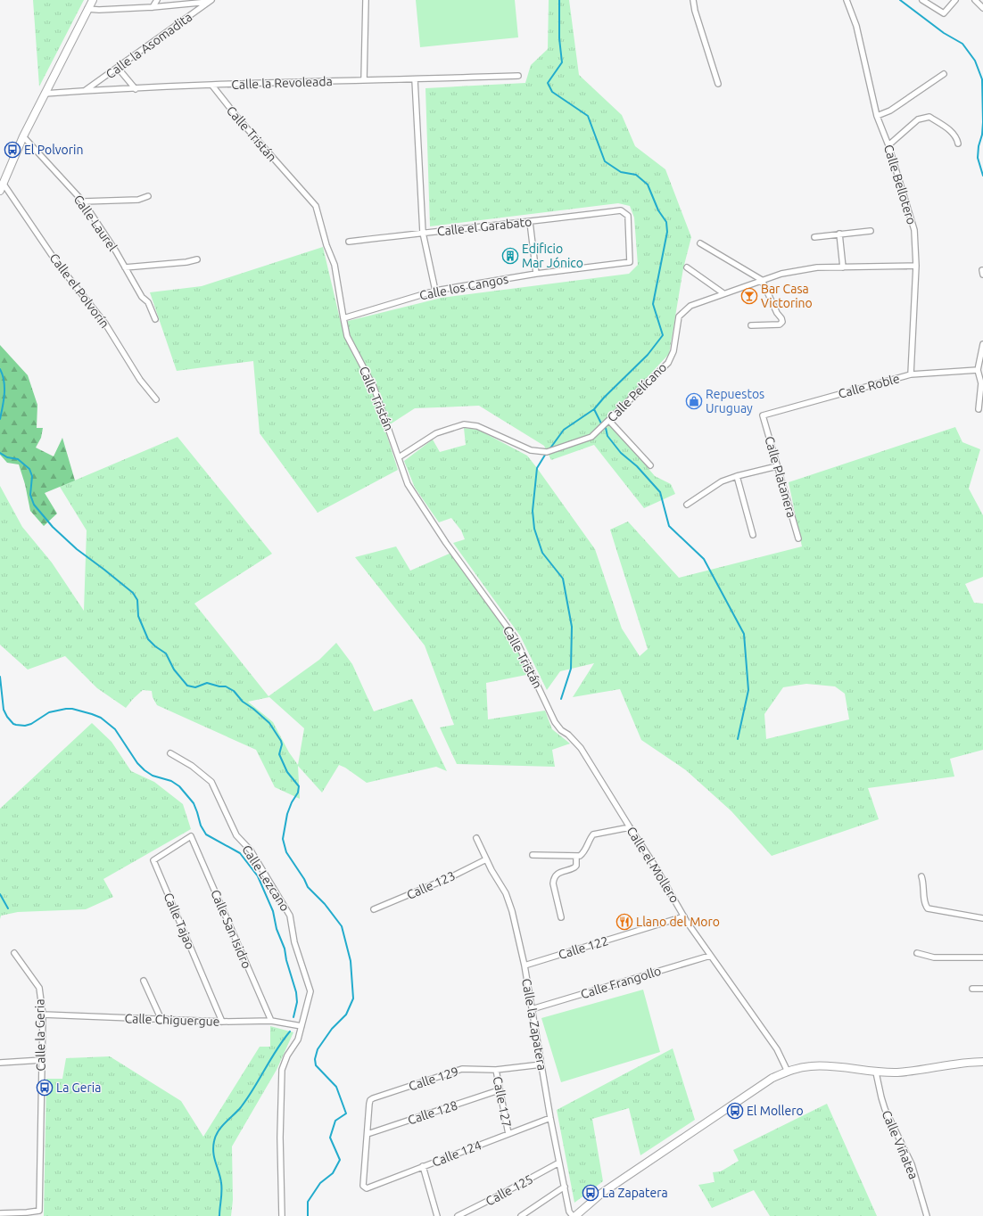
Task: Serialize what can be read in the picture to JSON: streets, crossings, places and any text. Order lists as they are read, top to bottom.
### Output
{
  "streets": {
    "street": [
      "Calle la Asomadita",
      "Calle la Revoleada",
      "Calle Tristán",
      "Calle Bellotero",
      "Calle Laurel",
      "Calle el Garabato",
      "Calle los Cangos",
      "Calle el Polvorín",
      "Calle Roble",
      "Calle Pelícano",
      "Calle Platanera",
      "Calle el Mollero",
      "Calle Lezcano",
      "Calle 123",
      "Calle Tajao",
      "Calle San Isidro",
      "Calle 122",
      "Calle Frangollo",
      "Calle Chiguergue",
      "Calle la Zapatera",
      "Calle la Geria",
      "Calle 129",
      "Calle 127",
      "Calle 128",
      "Calle Viñatea",
      "Calle 124",
      "Calle 125"
    ]
  },
  "crossings": [
    ["Calle la Asomadita", "Calle la Revoleada"],
    ["Calle la Revoleada", "Calle Tristán"],
    ["Calle Tristán", "Calle los Cangos"],
    ["Calle Tristán", "Calle Pelícano"],
    ["Calle Tristán", "Calle el Mollero"],
    ["Calle Bellotero", "Calle Roble"],
    ["Calle Bellotero", "Calle Pelícano"],
    ["Calle el Garabato", "Calle los Cangos"],
    ["Calle Roble", "Calle Platanera"],
    ["Calle el Mollero", "Calle 122"],
    ["Calle el Mollero", "Calle Frangollo"],
    ["Calle Lezcano", "Calle Chiguergue"],
    ["Calle 123", "Calle la Zapatera"],
    ["Calle Tajao", "Calle San Isidro"],
    ["Calle Tajao", "Calle Chiguergue"],
    ["Calle San Isidro", "Calle Chiguergue"],
    ["Calle 122", "Calle la Zapatera"],
    ["Calle Frangollo", "Calle la Zapatera"],
    ["Calle Chiguergue", "Calle la Geria"],
    ["Calle la Zapatera", "Calle 129"],
    ["Calle la Zapatera", "Calle 124"],
    ["Calle la Zapatera", "Calle 125"],
    ["Calle 129", "Calle 127"],
    ["Calle 129", "Calle 128"],
    ["Calle 129", "Calle 124"],
    ["Calle 127", "Calle 128"],
    ["Calle 127", "Calle 124"],
    ["Calle 128", "Calle 124"]
  ],
  "places": {
    "bus stop": [
      "El Polvorin",
      "La Geria",
      "El Mollero",
      "La Zapatera"
    ],
    "building": ["Edificio Mar Jónico"],
    "bar": ["Bar Casa Victorino"],
    "shop": ["Repuestos Uruguay"],
    "restaurant": ["Llano del Moro"]
  }
}
